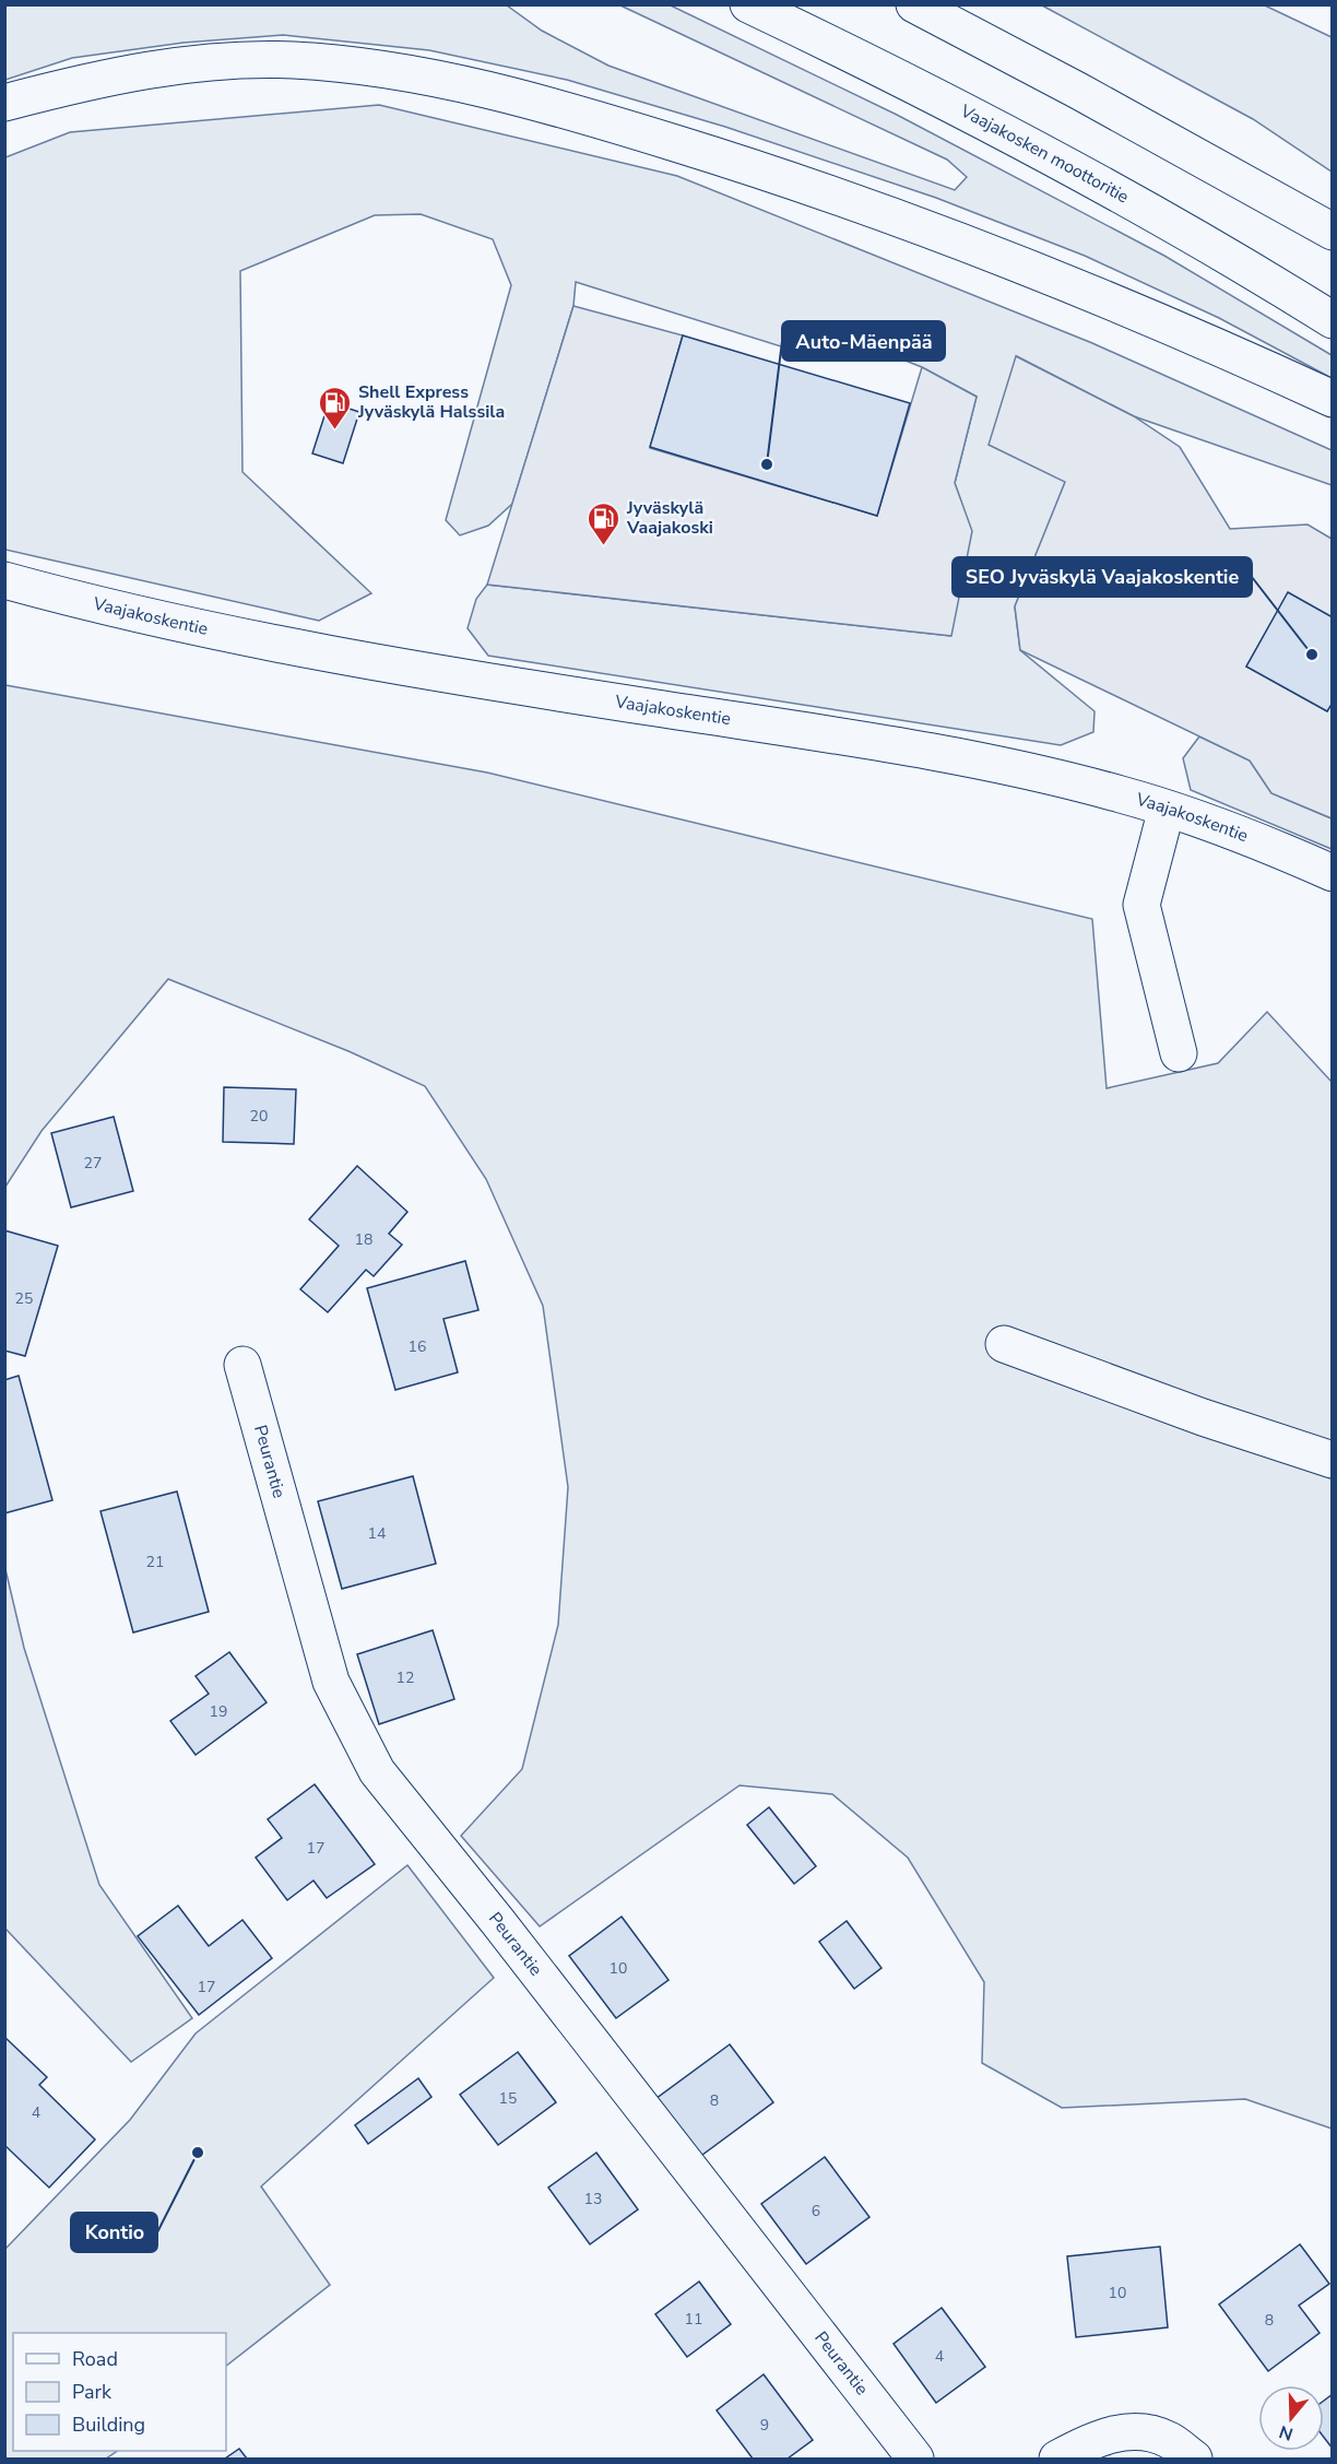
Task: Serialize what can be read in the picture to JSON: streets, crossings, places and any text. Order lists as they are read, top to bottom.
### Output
{
  "streets": {
    "main road": ["Vaajakosken moottoritie", "Vaajakoskentie", "Peurantie"]
  },
  "places": {
    "fuel station": ["Shell Express Jyväskylä Halssila", "Jyväskylä Vaajakoski"],
    "other": ["Auto-Mäenpää", "SEO Jyväskylä Vaajakoskentie", "Kontio"]
  },
  "house_numbers": [
    "20",
    "27",
    "18",
    "25",
    "16",
    "14",
    "21",
    "12",
    "19",
    "17",
    "10",
    "17",
    "15",
    "8",
    "4",
    "13",
    "6",
    "10",
    "11",
    "8",
    "4",
    "9"
  ],
  "legend": ["Road", "Park", "Building"],
  "north": "bottom"
}
